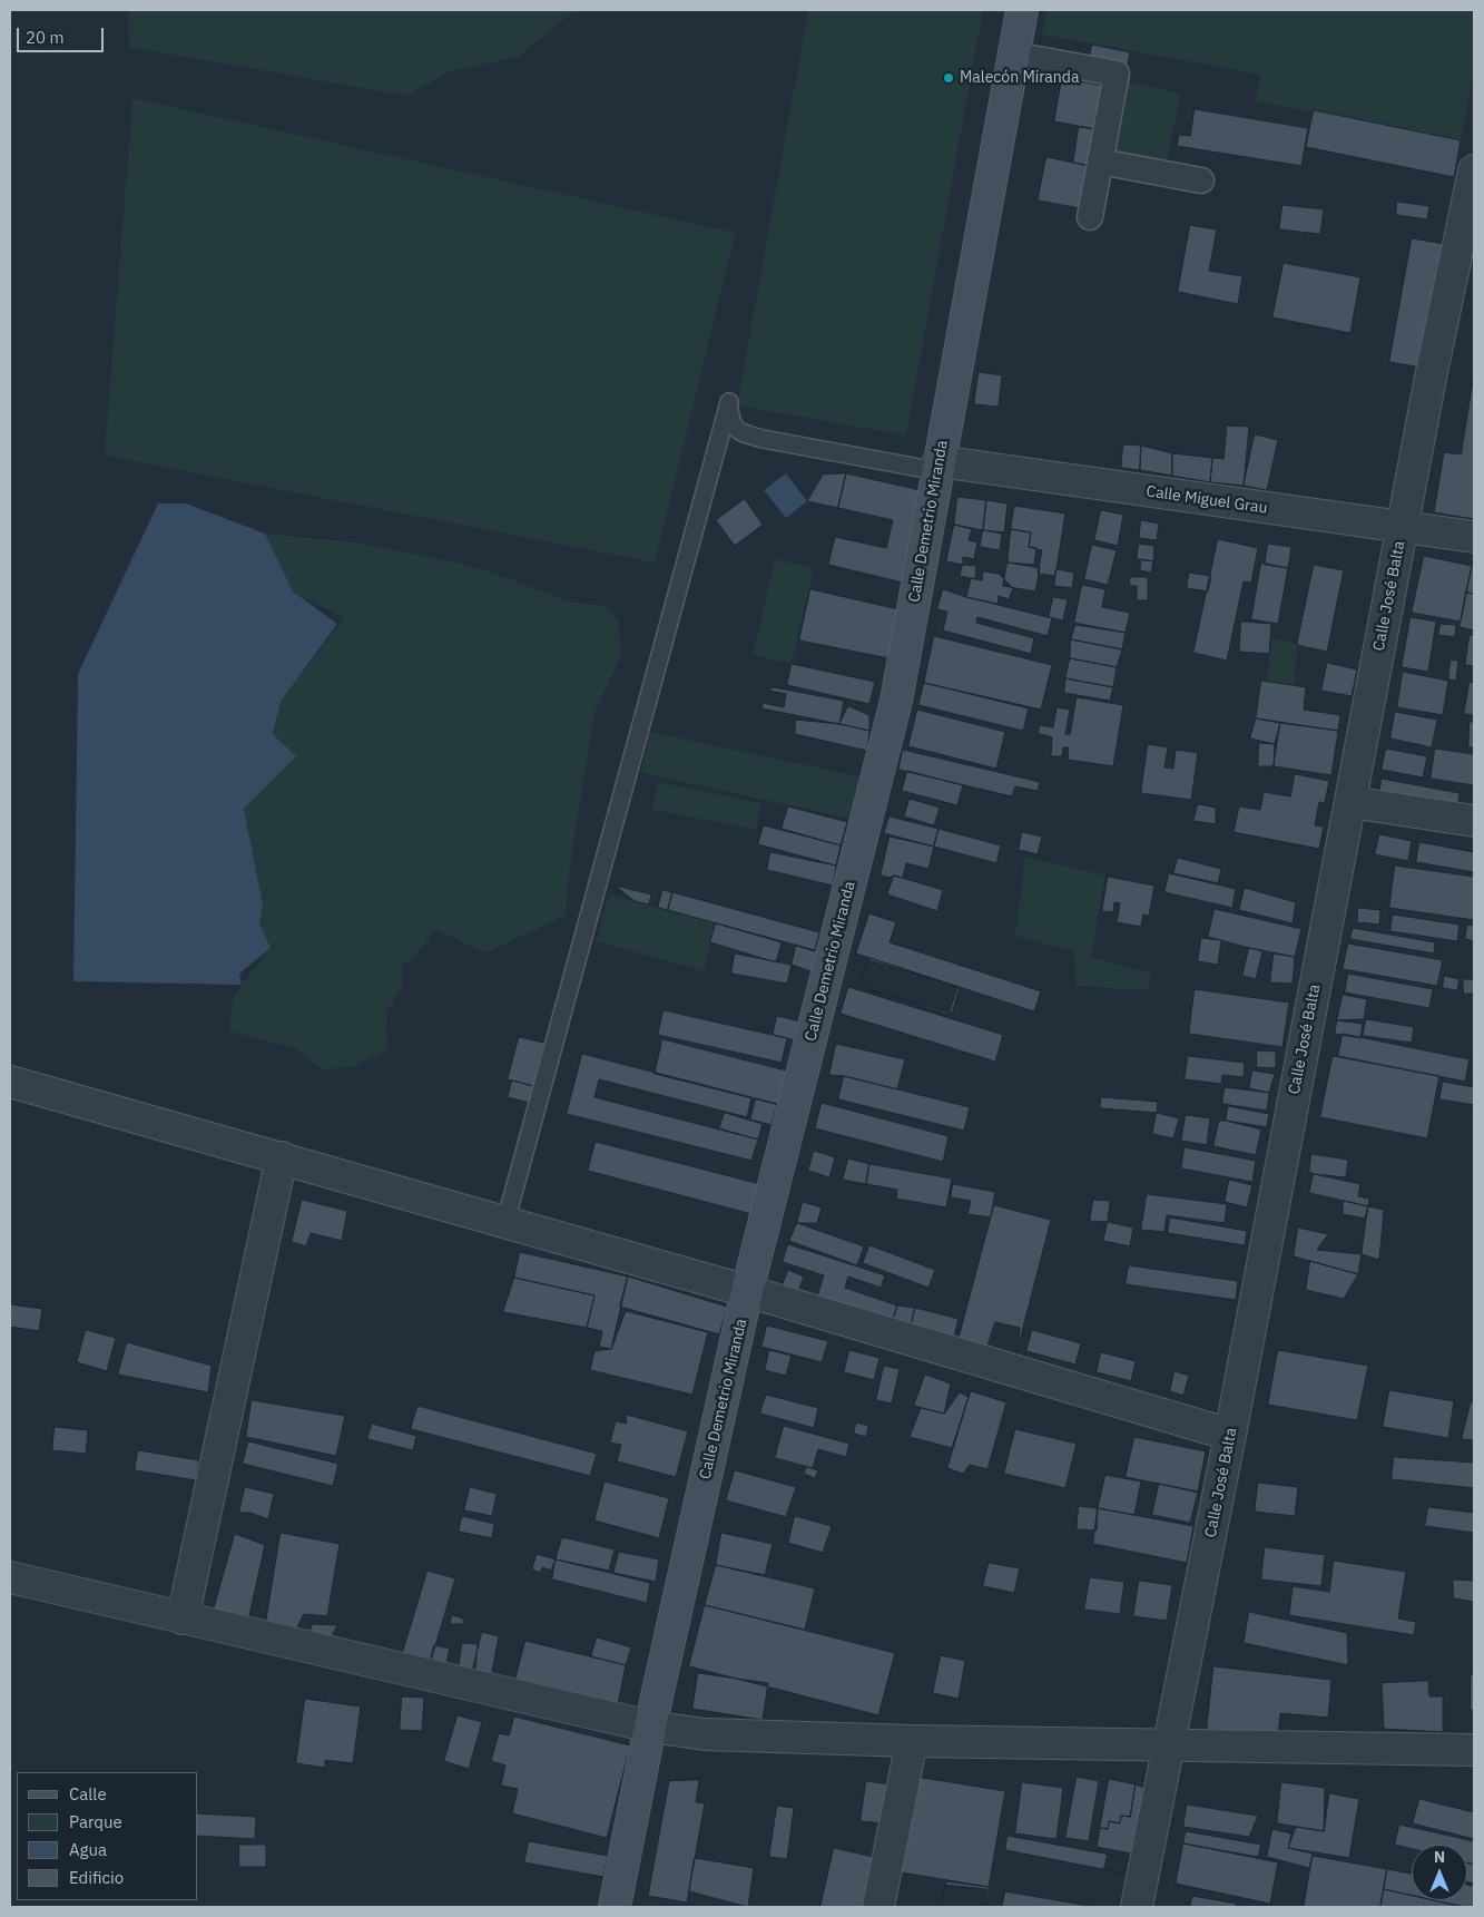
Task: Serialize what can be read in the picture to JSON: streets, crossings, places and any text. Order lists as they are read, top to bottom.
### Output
{
  "streets": {
    "main road": ["Calle Demetrio Miranda"],
    "street": ["Calle Miguel Grau", "Calle José Balta"]
  },
  "crossings": [
    ["Calle Miguel Grau", "Calle Demetrio Miranda"],
    ["Calle Miguel Grau", "Calle José Balta"]
  ],
  "places": ["Malecón Miranda"],
  "legend": [
    "Calle",
    "Parque",
    "Agua",
    "Edificio"
  ],
  "scale_bar": "20 m",
  "north": "top"
}
